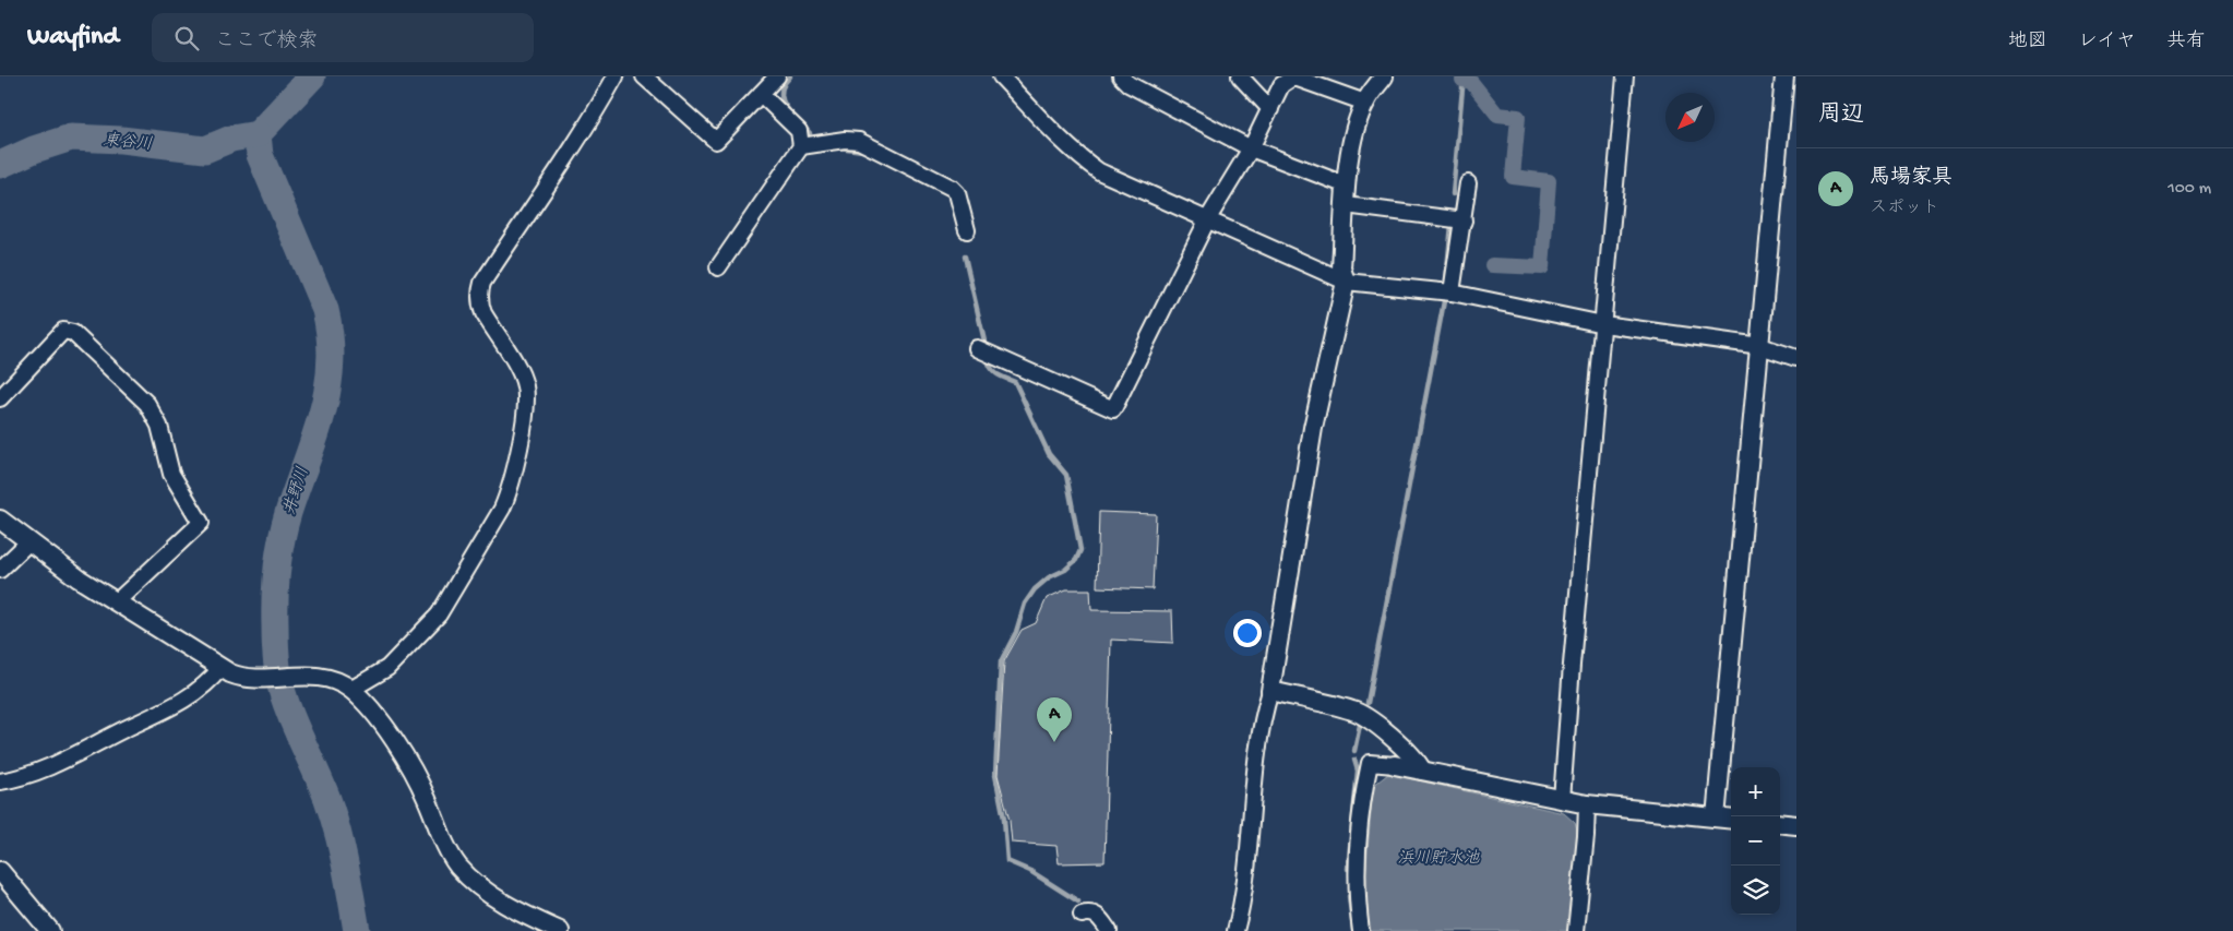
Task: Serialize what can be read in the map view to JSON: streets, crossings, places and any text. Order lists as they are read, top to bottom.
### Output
{
  "water": ["東谷川", "井野川", "浜川貯水池"],
  "north": "bottom left",
  "page": {
    "header": "Wayfind",
    "search": "ここで検索",
    "nav": ["地図", "レイヤ", "共有"],
    "heading": "周辺",
    "list": [
      {
        "mark": "A",
        "name": "馬場家具",
        "note": "スポット",
        "value": "100 m"
      }
    ],
    "pins": "A",
    "map_buttons": ["+", "−"]
  }
}
